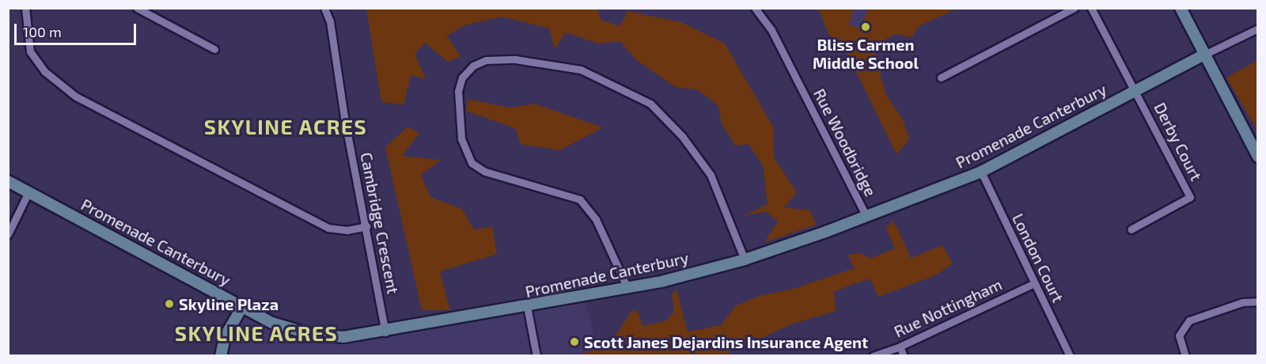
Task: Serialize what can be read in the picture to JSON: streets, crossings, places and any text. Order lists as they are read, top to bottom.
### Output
{
  "streets": {
    "street": [
      "Promenade Canterbury",
      "Derby Court",
      "Rue Woodbridge",
      "Cambridge Crescent",
      "London Court",
      "Rue Nottingham"
    ]
  },
  "crossings": [
    ["Promenade Canterbury", "Derby Court"],
    ["Promenade Canterbury", "Rue Woodbridge"],
    ["Promenade Canterbury", "Cambridge Crescent"],
    ["Promenade Canterbury", "London Court"],
    ["London Court", "Rue Nottingham"]
  ],
  "districts": ["SKYLINE ACRES", "SKYLINE ACRES"],
  "places": ["Bliss Carmen Middle School", "Skyline Plaza", "Scott Janes Dejardins Insurance Agent"],
  "scale_bar": "100 m"
}
